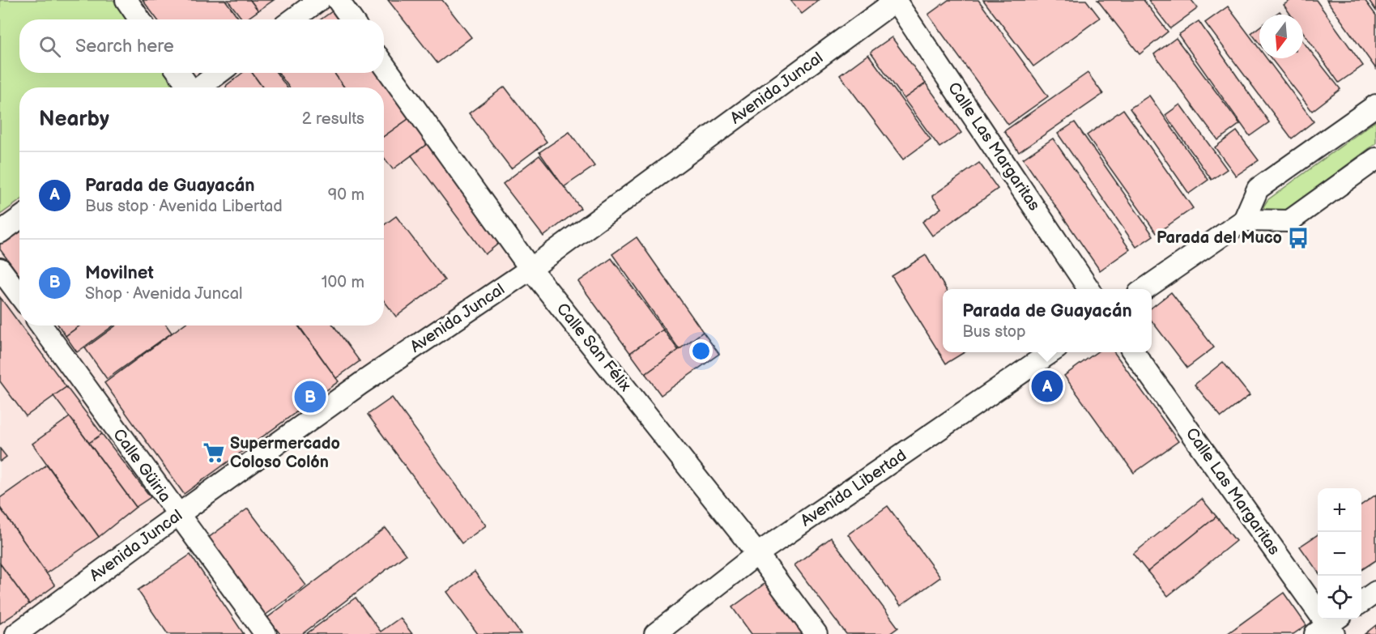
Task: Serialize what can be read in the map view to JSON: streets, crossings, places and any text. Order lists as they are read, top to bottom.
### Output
{
  "streets": {
    "street": [
      "Avenida Juncal",
      "Calle Las Margaritas",
      "Calle San Félix",
      "Calle Güiria",
      "Avenida Libertad"
    ]
  },
  "crossings": [
    ["Avenida Juncal", "Calle Las Margaritas"],
    ["Avenida Juncal", "Calle San Félix"],
    ["Avenida Juncal", "Calle Güiria"],
    ["Calle San Félix", "Avenida Libertad"]
  ],
  "places": {
    "bus stop": ["Parada del Muco"],
    "supermarket": ["Supermercado Coloso Colón"]
  },
  "north": "bottom",
  "page": {
    "search": "Search here",
    "heading": ["Nearby", "2 results"],
    "list": [
      {
        "mark": "A",
        "name": "Parada de Guayacán",
        "note": "Bus stop · Avenida Libertad",
        "value": "90 m"
      },
      {
        "mark": "B",
        "name": "Movilnet",
        "note": "Shop · Avenida Juncal",
        "value": "100 m"
      }
    ],
    "popup": ["Parada de Guayacán", "Bus stop"],
    "pins": ["A", "B"],
    "map_buttons": ["+", "−"]
  }
}
